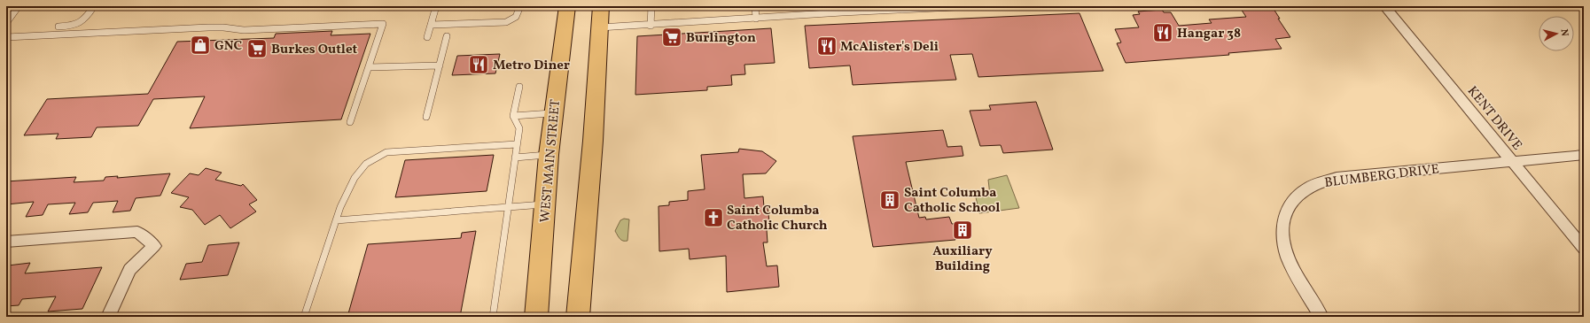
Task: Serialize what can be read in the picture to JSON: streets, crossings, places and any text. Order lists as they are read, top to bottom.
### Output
{
  "streets": {
    "main road": ["WEST MAIN STREET"],
    "street": ["KENT DRIVE", "BLUMBERG DRIVE"]
  },
  "crossings": [
    ["KENT DRIVE", "BLUMBERG DRIVE"]
  ],
  "places": {
    "restaurant": ["Hangar 38", "McAlister's Deli", "Metro Diner"],
    "supermarket": ["Burlington", "Burkes Outlet"],
    "shop": ["GNC"],
    "building": ["Saint Columba Catholic School", "Auxiliary Building"],
    "church": ["Saint Columba Catholic Church"]
  },
  "north": "right"
}
